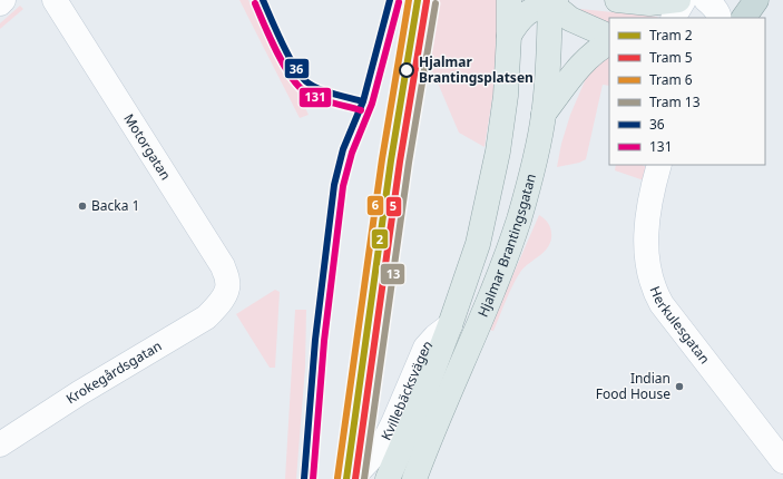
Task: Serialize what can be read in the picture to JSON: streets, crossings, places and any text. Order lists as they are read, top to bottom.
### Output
{
  "streets": {
    "main road": ["Hjalmar Brantingsgatan"],
    "street": [
      "Motorgatan",
      "Herkulesgatan",
      "Krokegårdsgatan",
      "Kvillebäcksvägen"
    ]
  },
  "crossings": [
    ["Motorgatan", "Krokegårdsgatan"],
    ["Hjalmar Brantingsgatan", "Kvillebäcksvägen"]
  ],
  "places": ["Hjalmar Brantingsplatsen", "Backa 1", "Indian Food House"],
  "lines": [
    "tram line 2",
    "tram line 6",
    "transit line 36",
    "tram line 5",
    "transit line 131",
    "tram line 13"
  ],
  "legend": [
    "Tram 2",
    "Tram 5",
    "Tram 6",
    "Tram 13",
    "36",
    "131"
  ]
}
